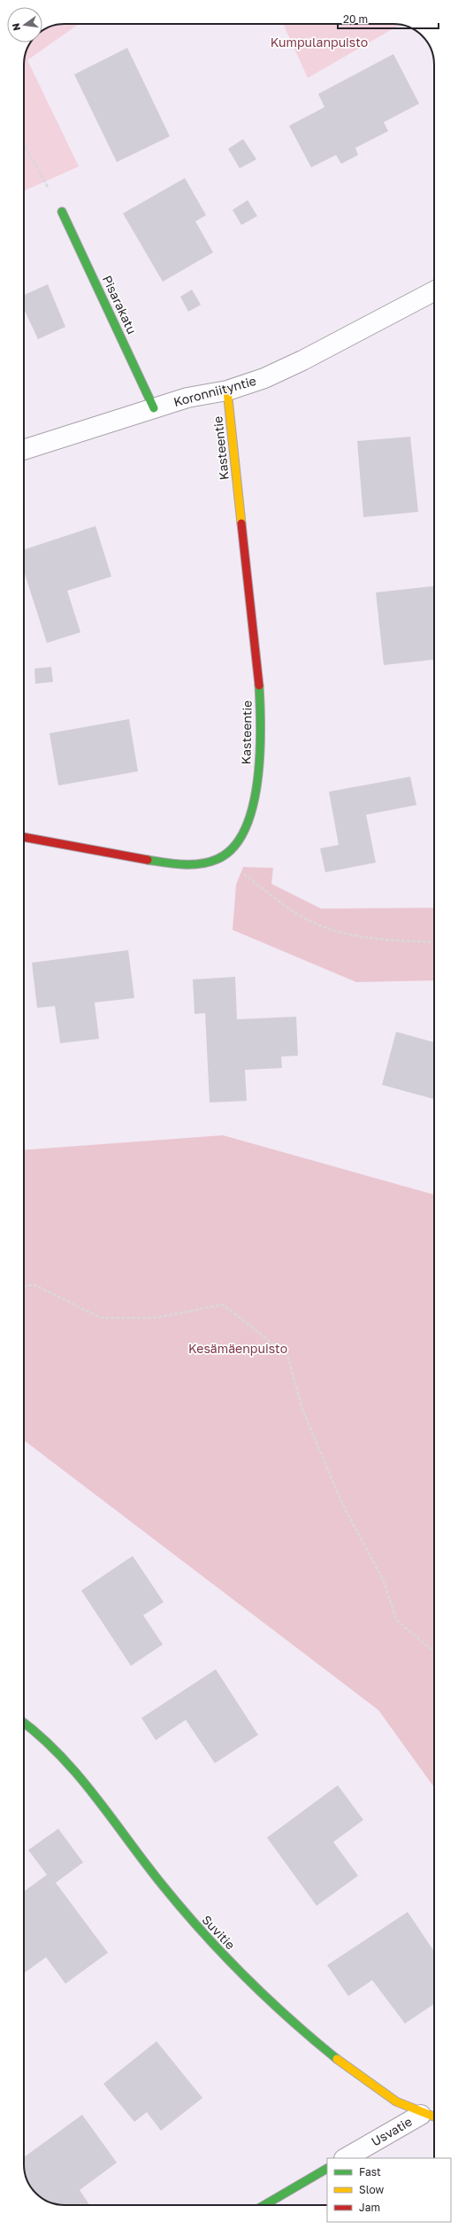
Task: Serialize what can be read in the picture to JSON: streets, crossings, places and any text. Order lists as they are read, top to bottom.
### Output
{
  "streets": {
    "street": [
      "Pisarakatu",
      "Koronniityntie",
      "Kasteentie",
      "Suvitie",
      "Usvatie"
    ]
  },
  "crossings": [
    ["Pisarakatu", "Koronniityntie"],
    ["Koronniityntie", "Kasteentie"],
    ["Suvitie", "Usvatie"]
  ],
  "parks": ["Kumpulanpuisto", "Kesämäenpuisto"],
  "legend": ["Fast", "Slow", "Jam"],
  "scale_bar": "20 m",
  "north": "left"
}
